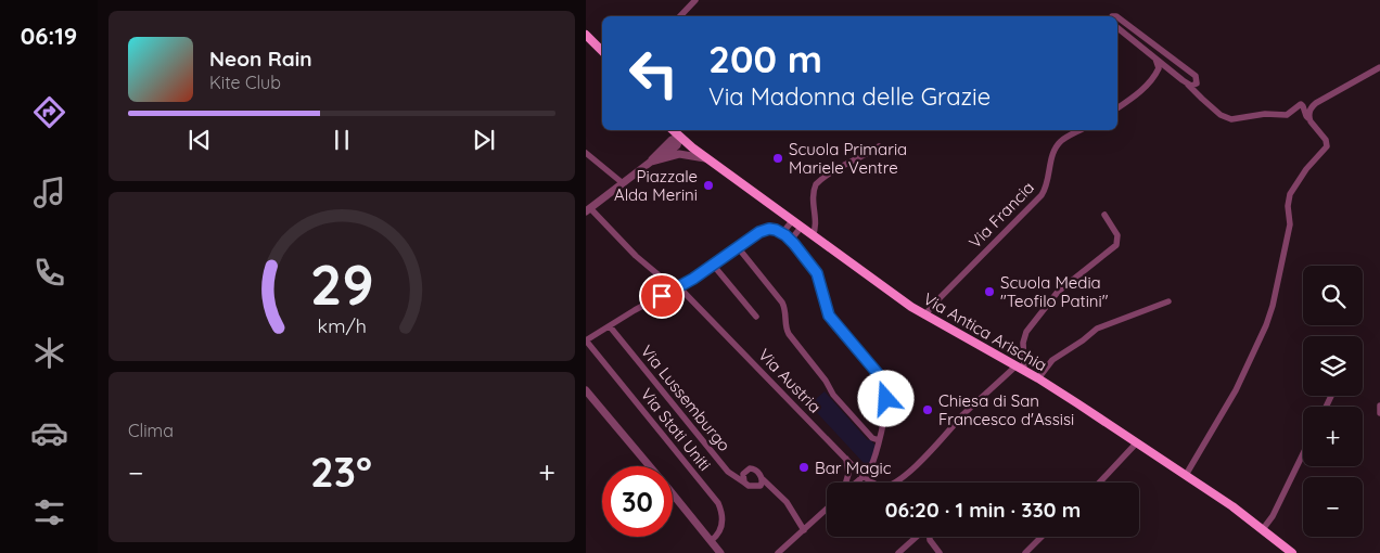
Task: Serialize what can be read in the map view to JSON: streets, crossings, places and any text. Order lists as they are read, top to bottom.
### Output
{
  "streets": {
    "main road": ["Via Antica Arischia"],
    "street": [
      "Via Francia",
      "Via Austria",
      "Via Lussemburgo",
      "Via Stati Uniti"
    ]
  },
  "crossings": [
    ["Via Francia", "Via Antica Arischia"]
  ],
  "places": [
    "Scuola Primaria Mariele Ventre",
    "Piazzale Alda Merini",
    "Scuola Media \"Teofilo Patini\"",
    "Chiesa di San Francesco d'Assisi",
    "Bar Magic"
  ],
  "page": {
    "tabs": "06:19",
    "turn": ["200 m", "Via Madonna delle Grazie"],
    "song": ["Neon Rain", "Kite Club"],
    "map_buttons": ["+", "−"],
    "tile": "Clima",
    "heat": ["−", "23°", "+"],
    "limit": "30",
    "trip": "06:20 · 1 min · 330 m",
    "gauge": ["29", "km/h"]
  }
}
